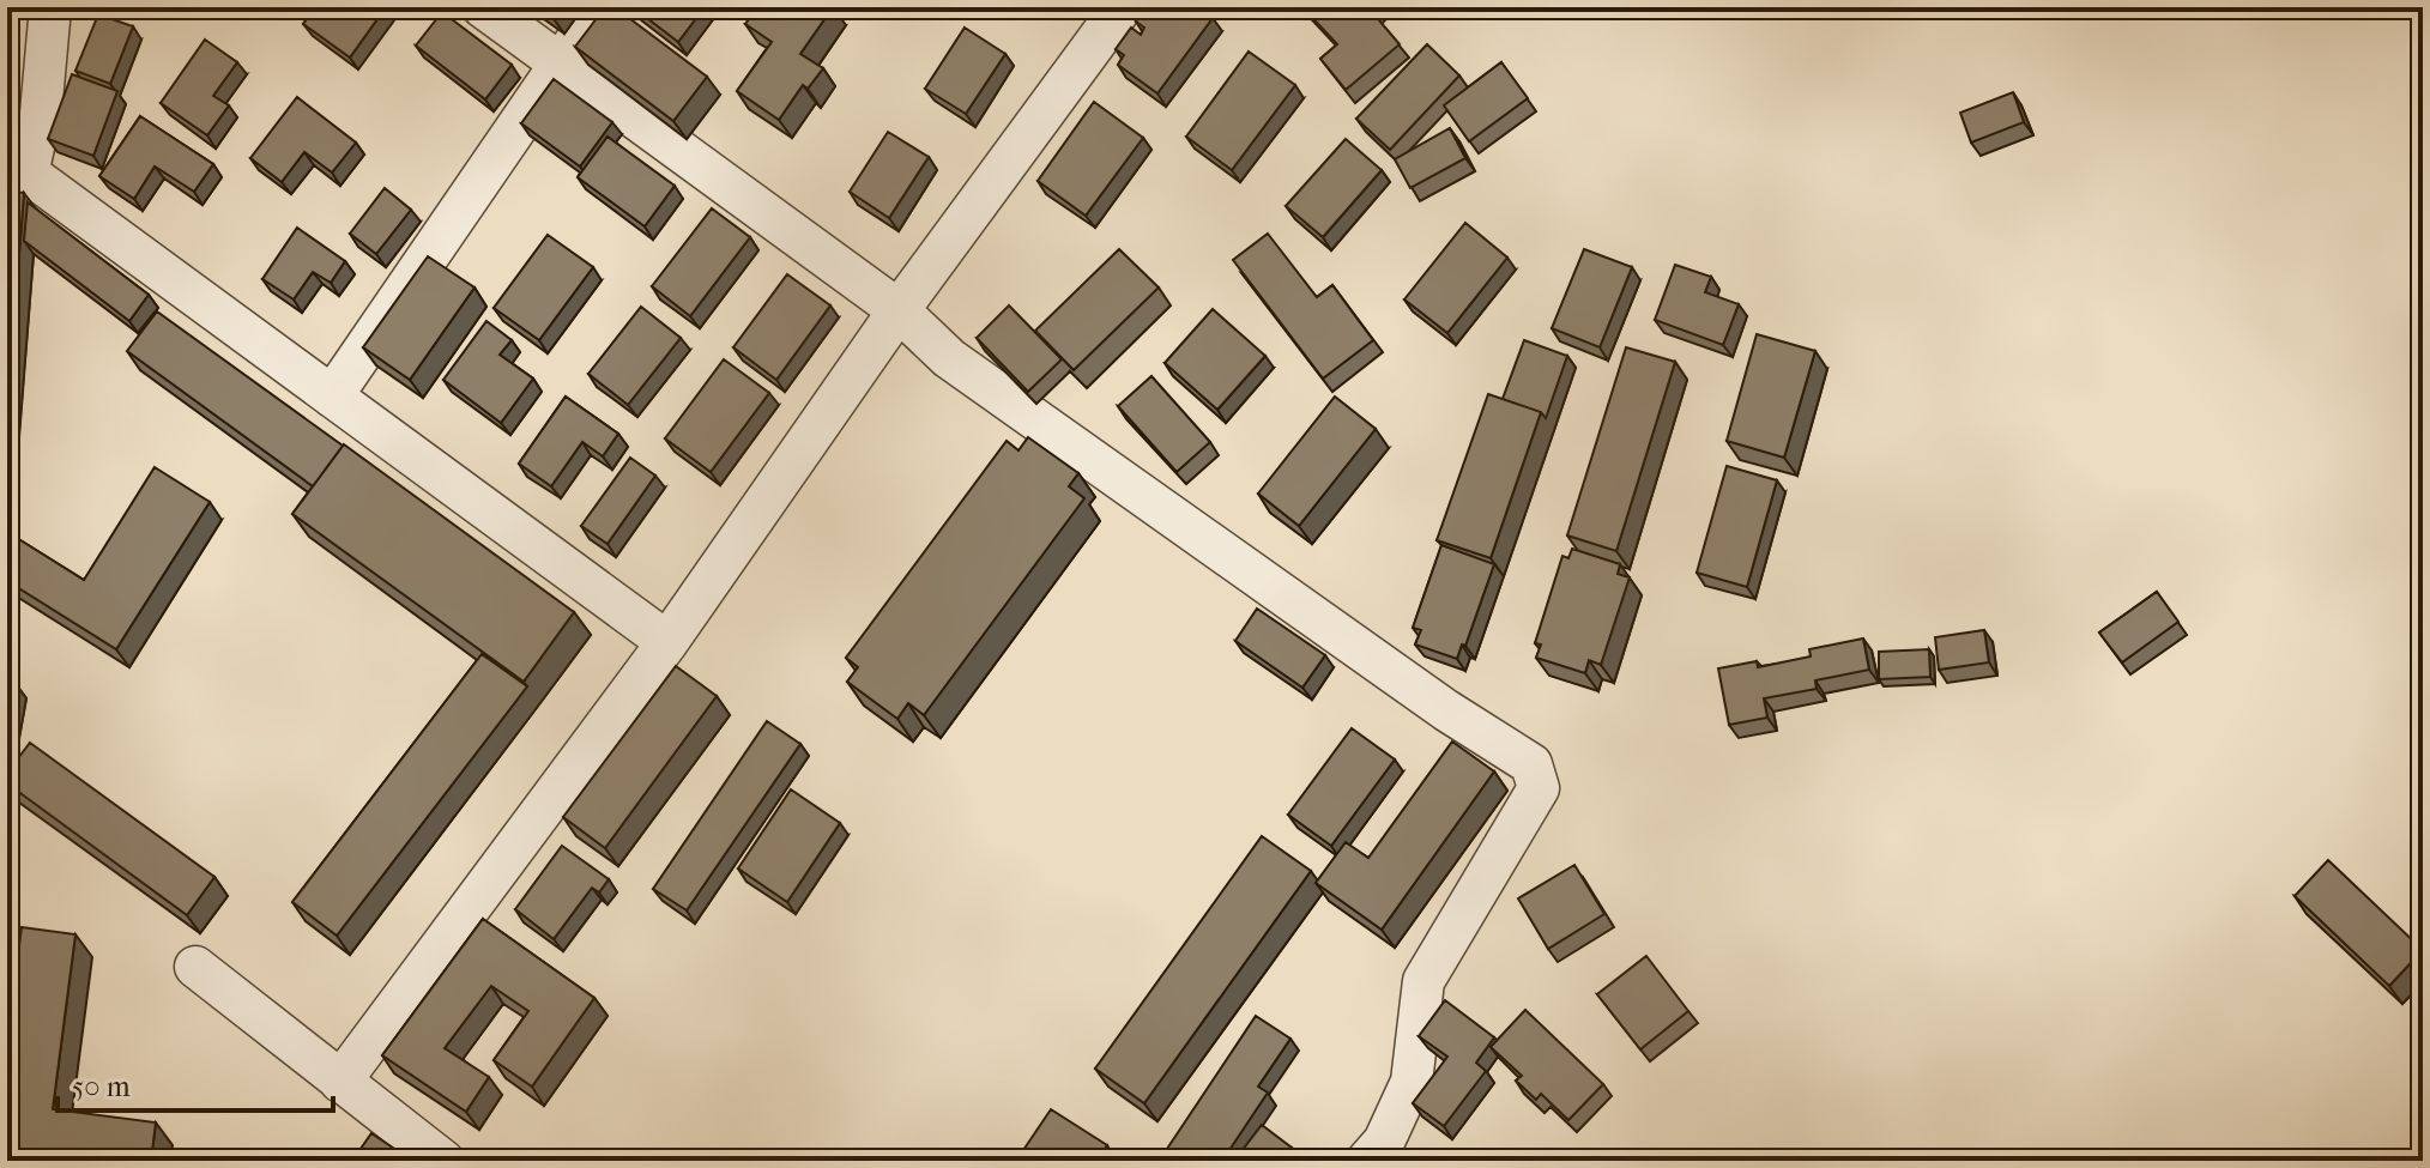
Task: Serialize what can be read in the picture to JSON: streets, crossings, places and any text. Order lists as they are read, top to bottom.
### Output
{
  "scale_bar": "50 m"
}
